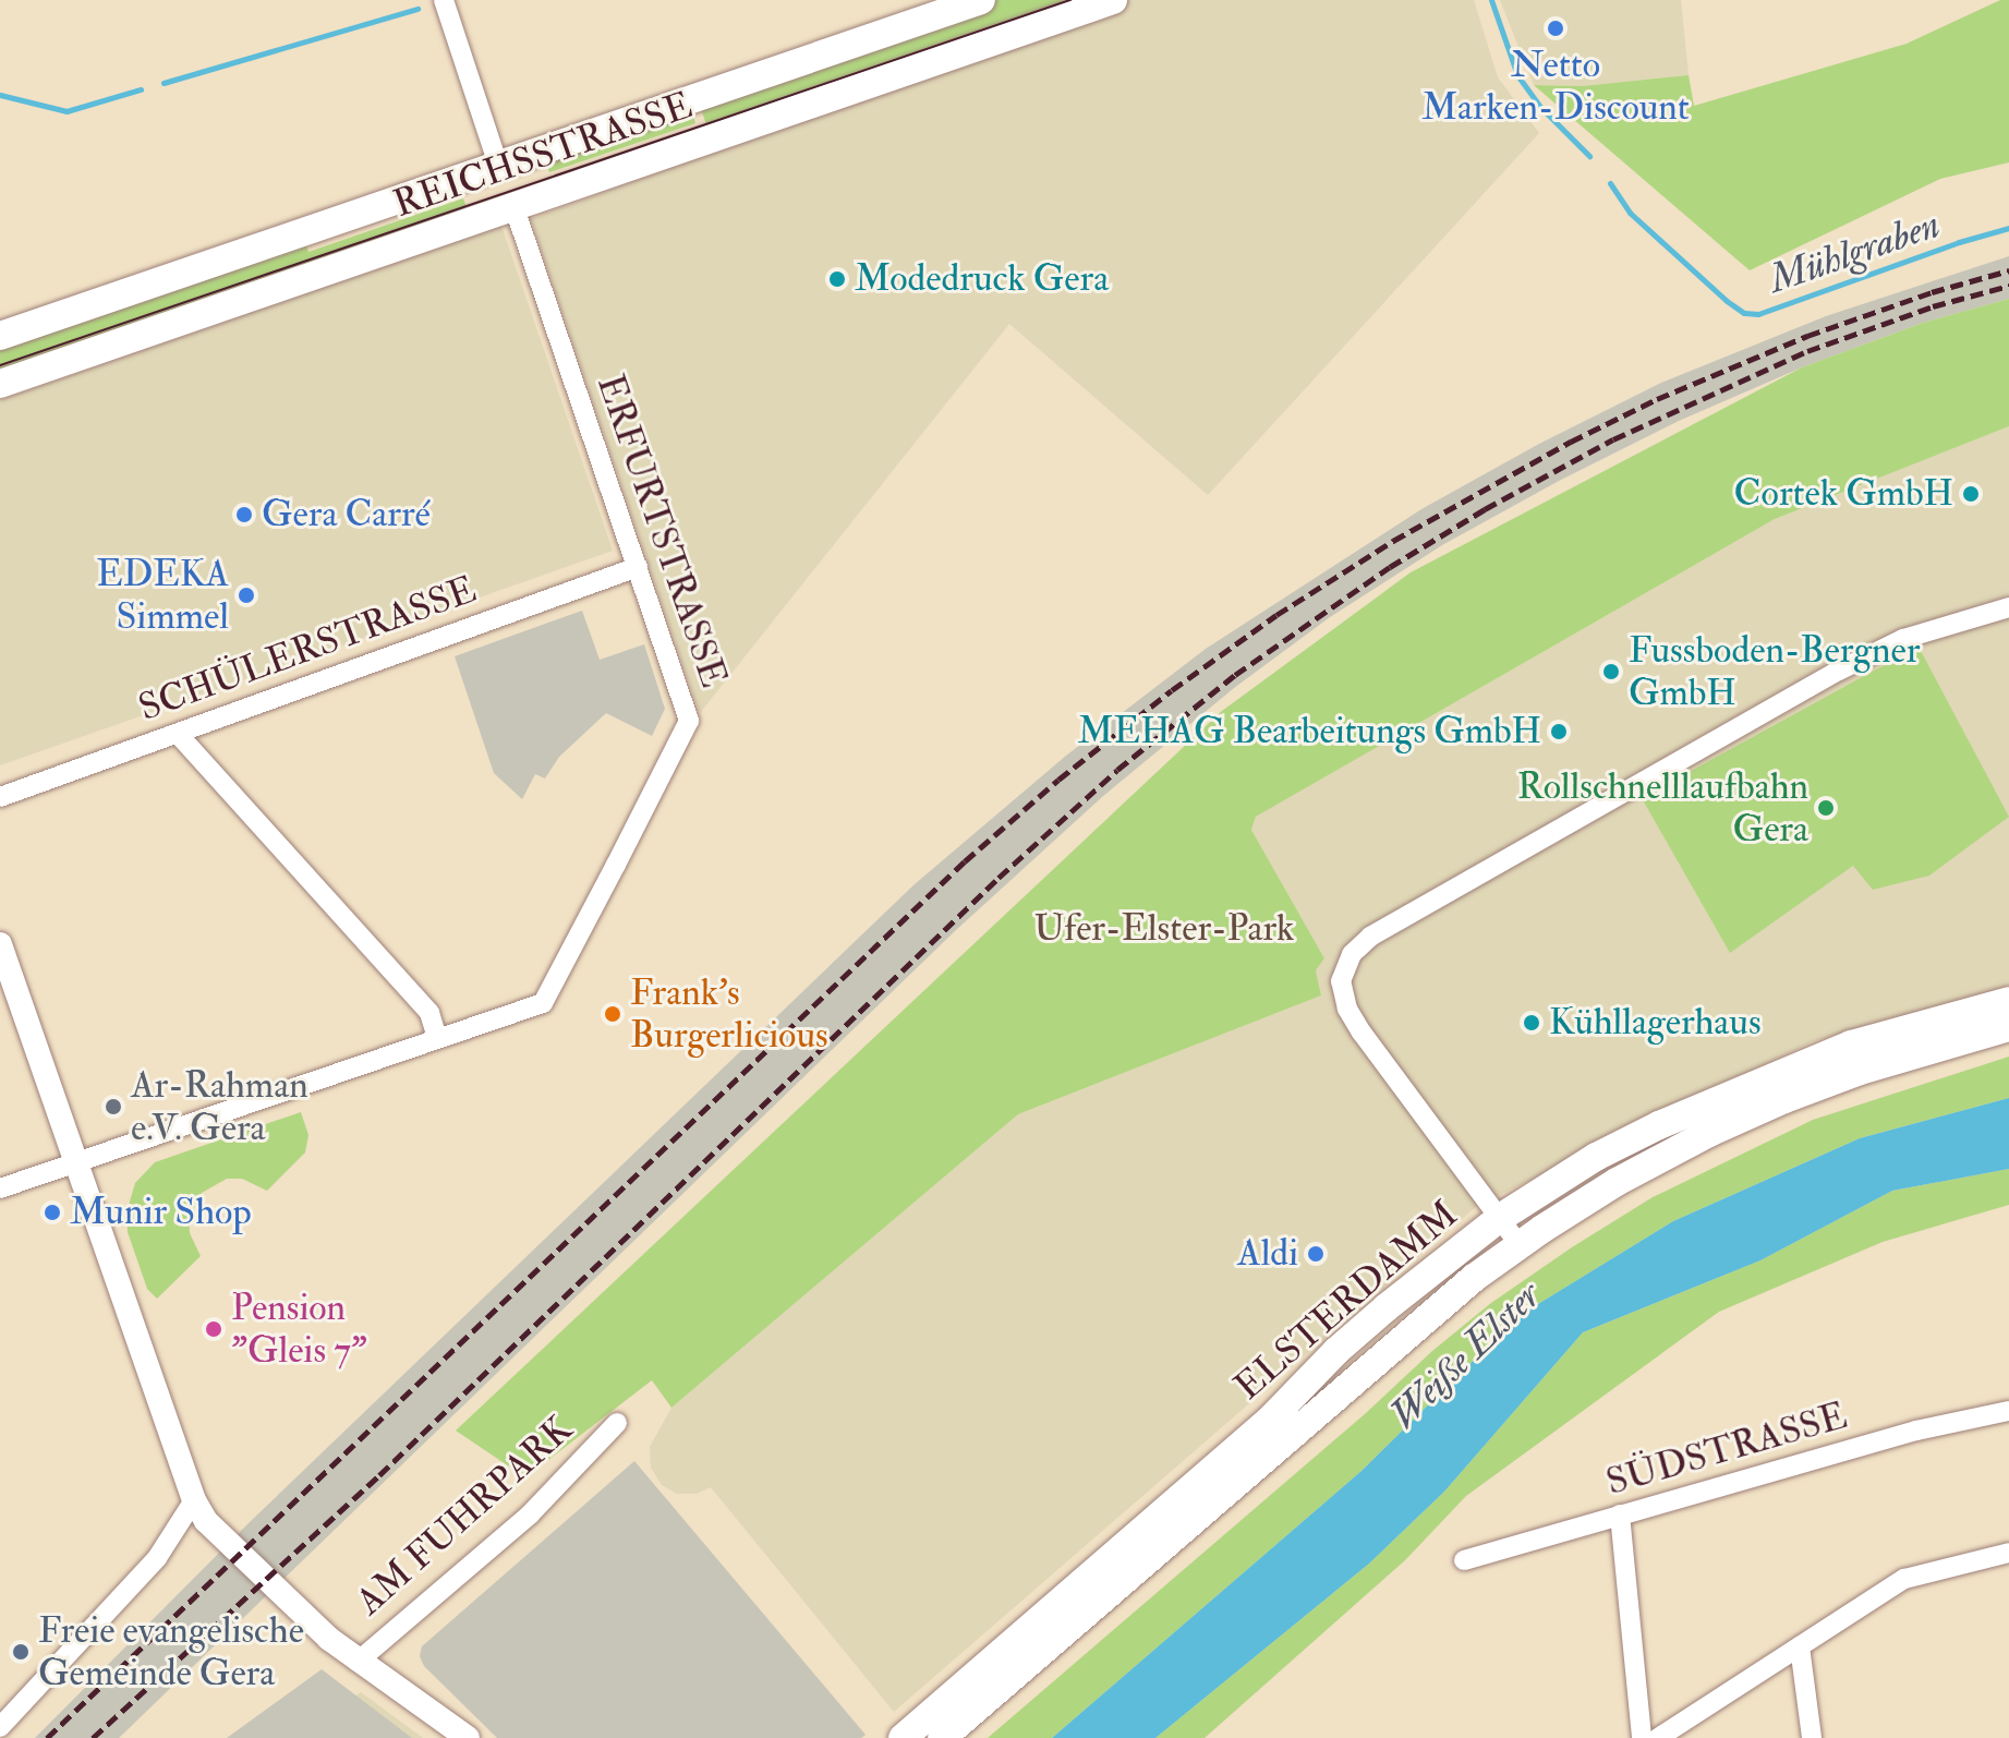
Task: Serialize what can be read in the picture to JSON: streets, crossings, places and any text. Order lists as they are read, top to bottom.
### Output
{
  "streets": {
    "main road": ["REICHSSTRASSE", "ELSTERDAMM"],
    "street": [
      "ERFURTSTRASSE",
      "SCHÜLERSTRASSE",
      "SÜDSTRASSE",
      "AM FUHRPARK"
    ]
  },
  "crossings": [
    ["REICHSSTRASSE", "ERFURTSTRASSE"],
    ["ERFURTSTRASSE", "SCHÜLERSTRASSE"],
    ["ERFURTSTRASSE", "AM FUHRPARK"]
  ],
  "water": ["Mühlgraben", "Weiße Elster"],
  "parks": ["Ufer-Elster-Park"],
  "places": [
    "Netto Marken-Discount",
    "Modedruck Gera",
    "Cortek GmbH",
    "Gera Carré",
    "EDEKA Simmel",
    "Fussboden-Bergner GmbH",
    "MEHAG Bearbeitungs GmbH",
    "Rollschnelllaufbahn Gera",
    "Frank's Burgerlicious",
    "Kühllagerhaus",
    "Ar-Rahman e.V. Gera",
    "Munir Shop",
    "Aldi",
    "Pension \"Gleis 7\"",
    "Freie evangelische Gemeinde Gera"
  ]
}
